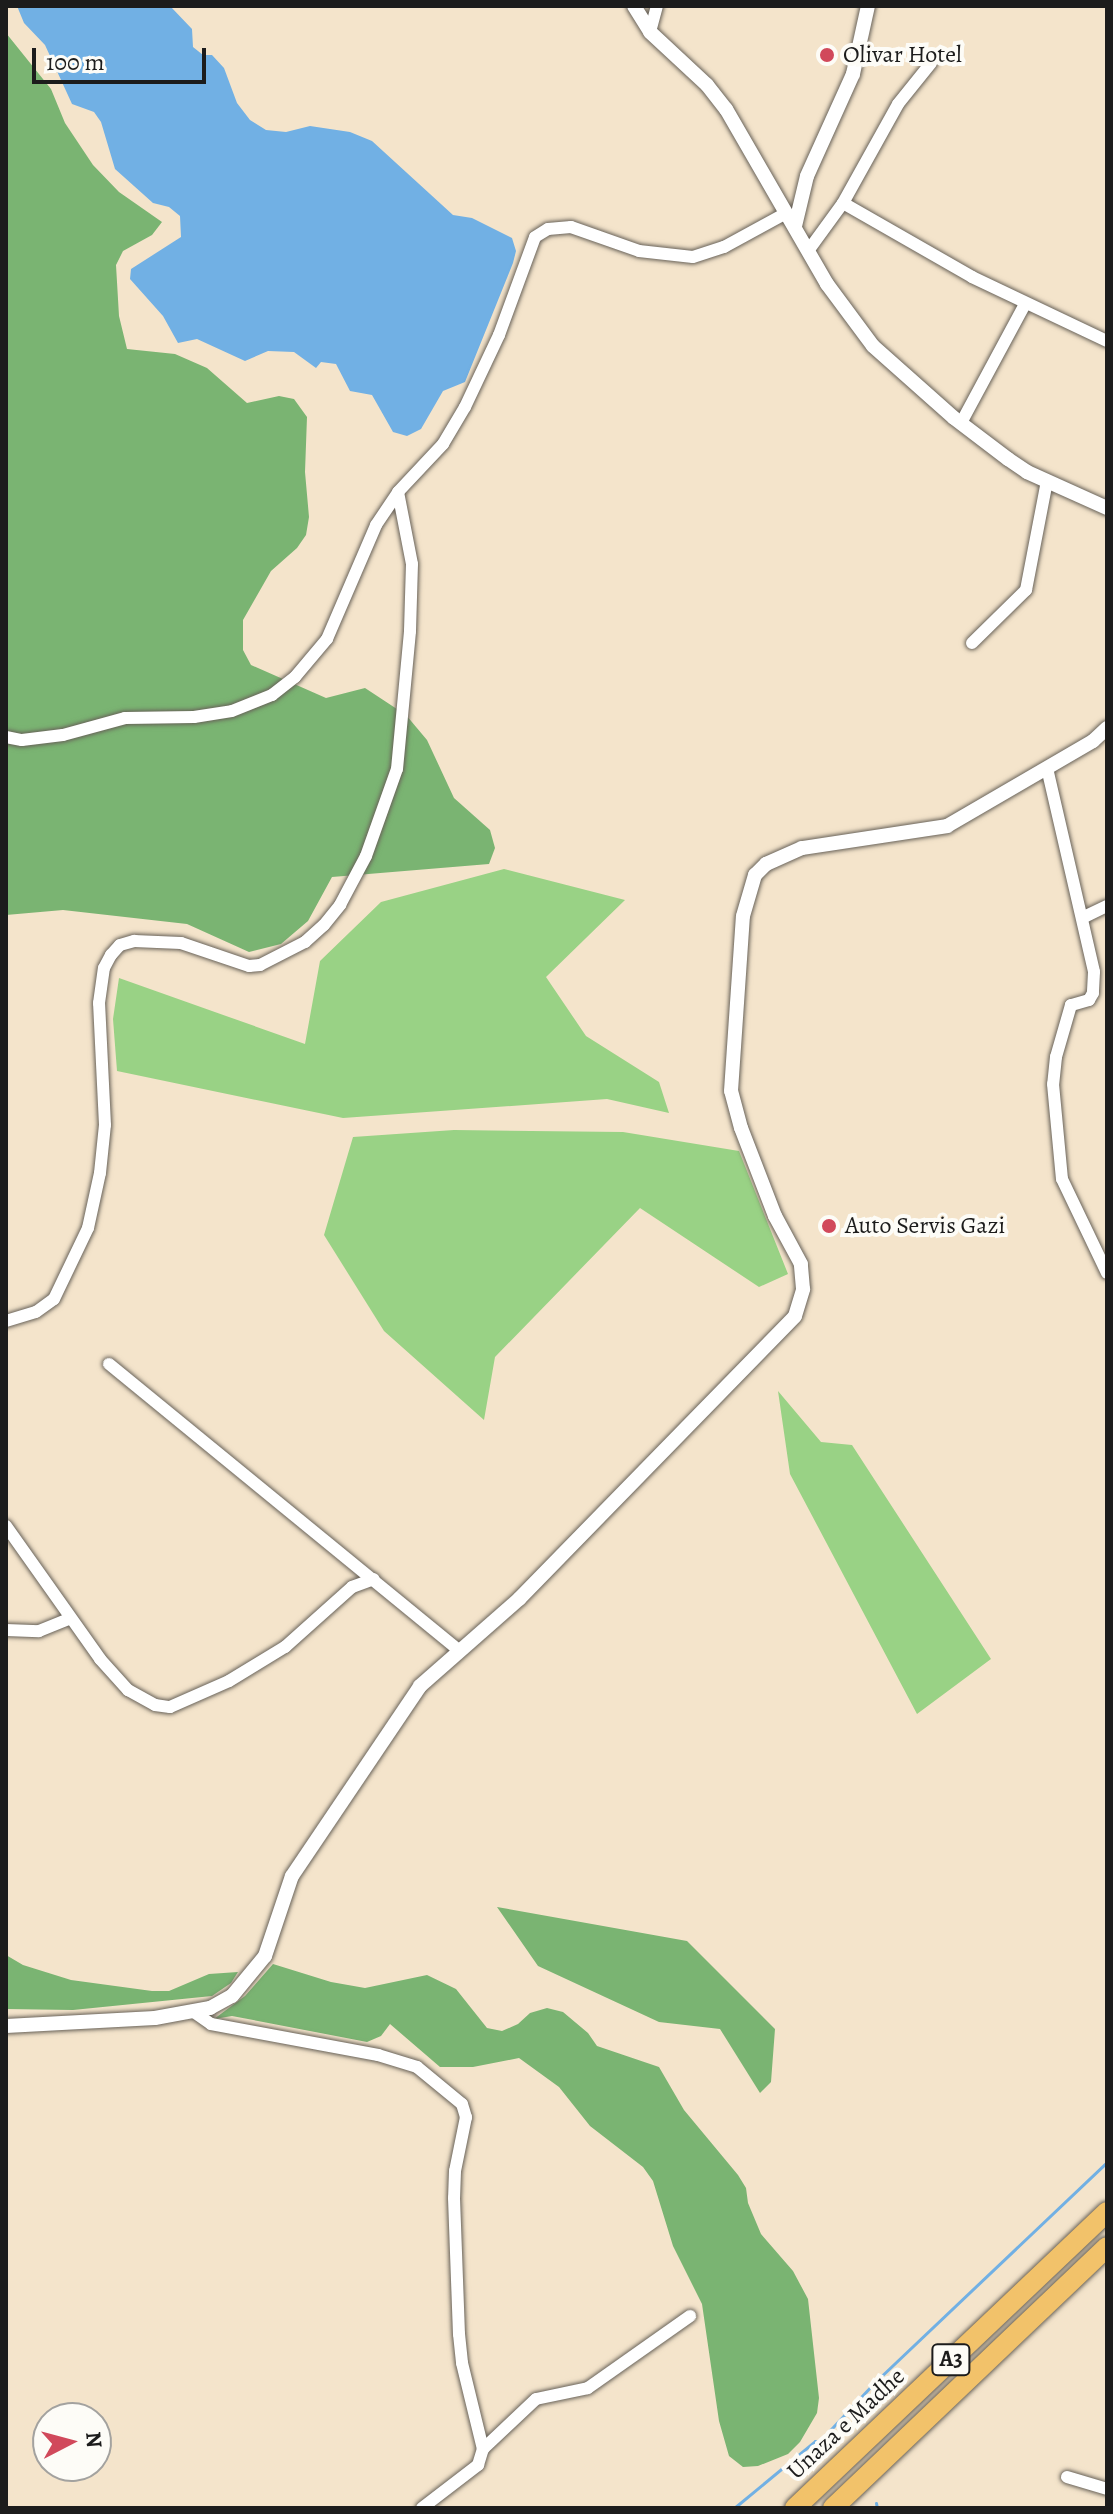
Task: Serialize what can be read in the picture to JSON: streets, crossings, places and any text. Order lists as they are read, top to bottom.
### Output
{
  "streets": {
    "highway": ["A3", "Unaza e Madhe"]
  },
  "places": ["Olivar Hotel", "Auto Servis Gazi"],
  "scale_bar": "100 m",
  "north": "right"
}
